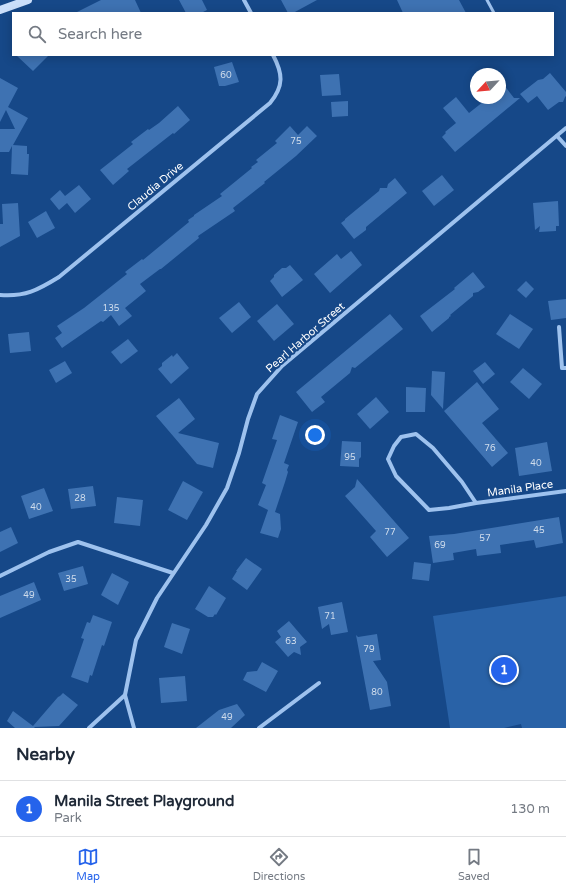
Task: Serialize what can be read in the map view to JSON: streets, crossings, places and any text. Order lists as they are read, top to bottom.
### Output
{
  "streets": {
    "street": ["Claudia Drive", "Pearl Harbor Street", "Manila Place"]
  },
  "house_numbers": [
    "60",
    "75",
    "135",
    "76",
    "95",
    "40",
    "28",
    "40",
    "45",
    "77",
    "57",
    "69",
    "35",
    "49",
    "71",
    "63",
    "79",
    "80",
    "49"
  ],
  "north": "bottom left",
  "page": {
    "search": "Search here",
    "pins": "1",
    "heading": "Nearby",
    "list": [
      {
        "mark": "1",
        "name": "Manila Street Playground",
        "note": "Park",
        "value": "130 m"
      }
    ],
    "nav": ["Map", "Directions", "Saved"]
  }
}
